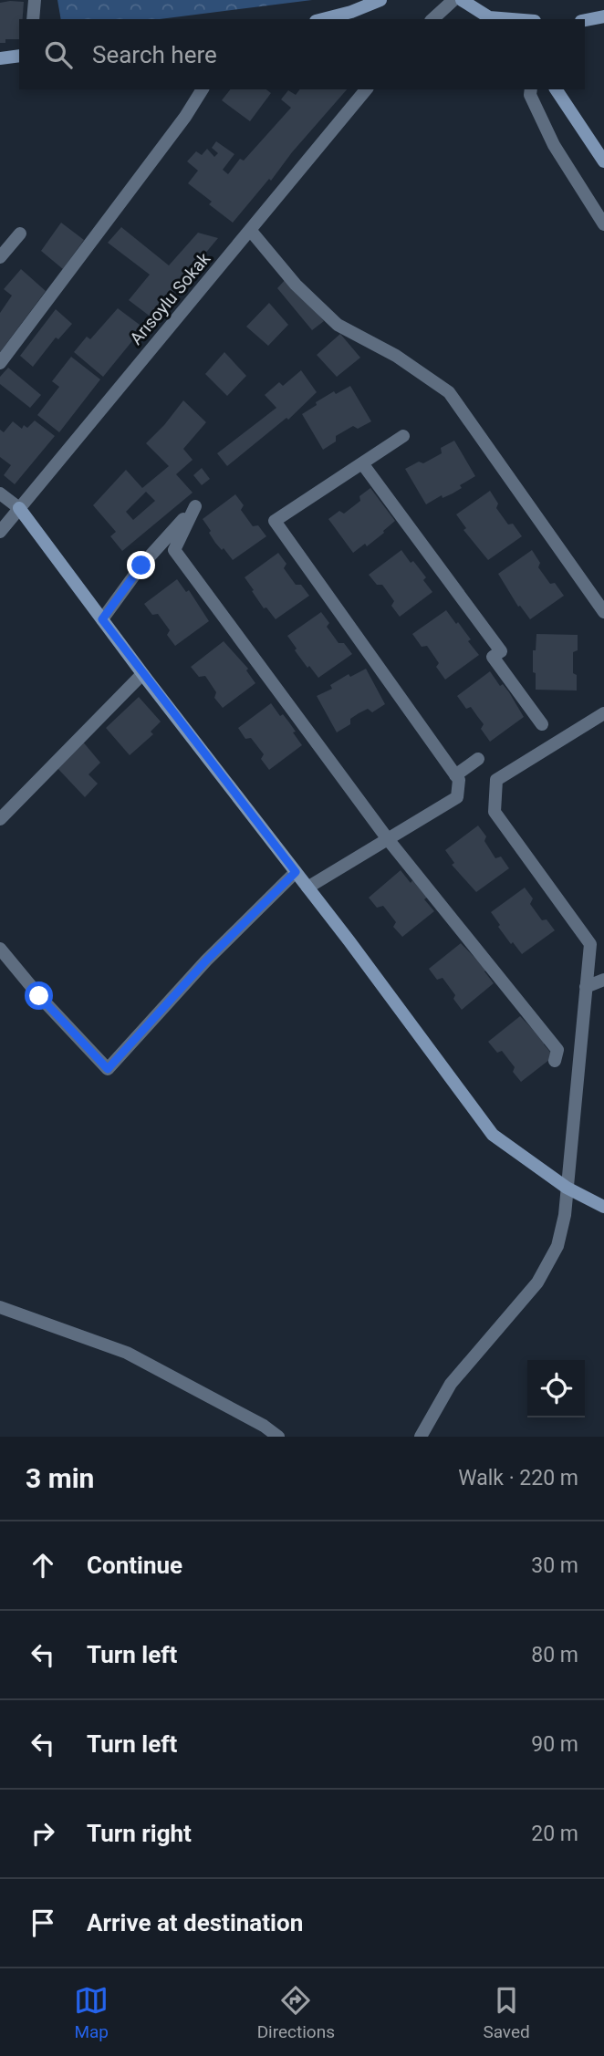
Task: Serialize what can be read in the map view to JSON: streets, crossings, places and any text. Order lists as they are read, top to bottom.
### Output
{
  "streets": {
    "street": ["Arısoylu Sokak"]
  },
  "page": {
    "search": "Search here",
    "heading": ["3 min", "Walk · 220 m"],
    "list": [
      ["Continue", "30 m"],
      ["Turn left", "80 m"],
      ["Turn left", "90 m"],
      ["Turn right", "20 m"],
      "Arrive at destination"
    ],
    "nav": ["Map", "Directions", "Saved"]
  }
}
